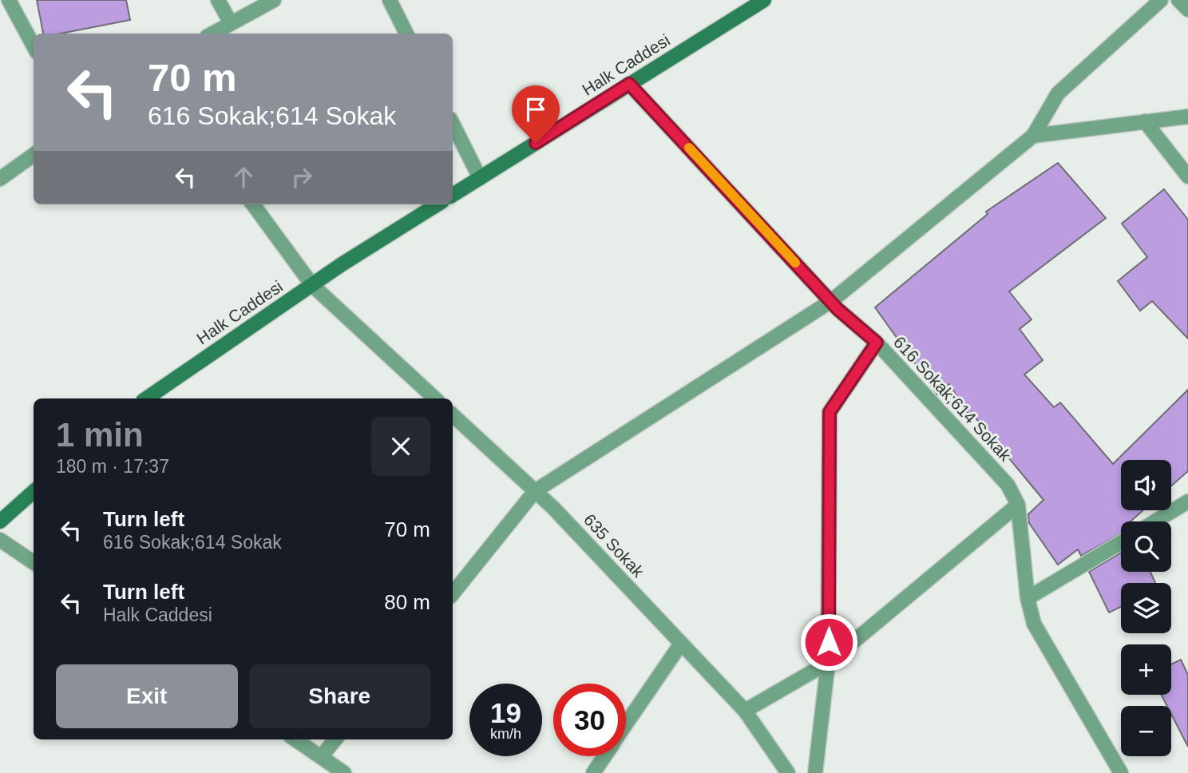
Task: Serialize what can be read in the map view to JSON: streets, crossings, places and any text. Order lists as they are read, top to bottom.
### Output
{
  "streets": {
    "street": ["Halk Caddesi", "616 Sokak;614 Sokak", "635 Sokak"]
  },
  "crossings": [
    ["Halk Caddesi", "616 Sokak;614 Sokak"]
  ],
  "page": {
    "turn": ["70 m", "616 Sokak;614 Sokak"],
    "heading": ["1 min", "180 m · 17:37"],
    "map_buttons": ["+", "−"],
    "list": [
      {
        "name": "Turn left",
        "note": "616 Sokak;614 Sokak",
        "value": "70 m"
      },
      {
        "name": "Turn left",
        "note": "Halk Caddesi",
        "value": "80 m"
      }
    ],
    "buttons": ["Exit", "Share"],
    "speed": "19 km/h",
    "limit": "30"
  }
}
